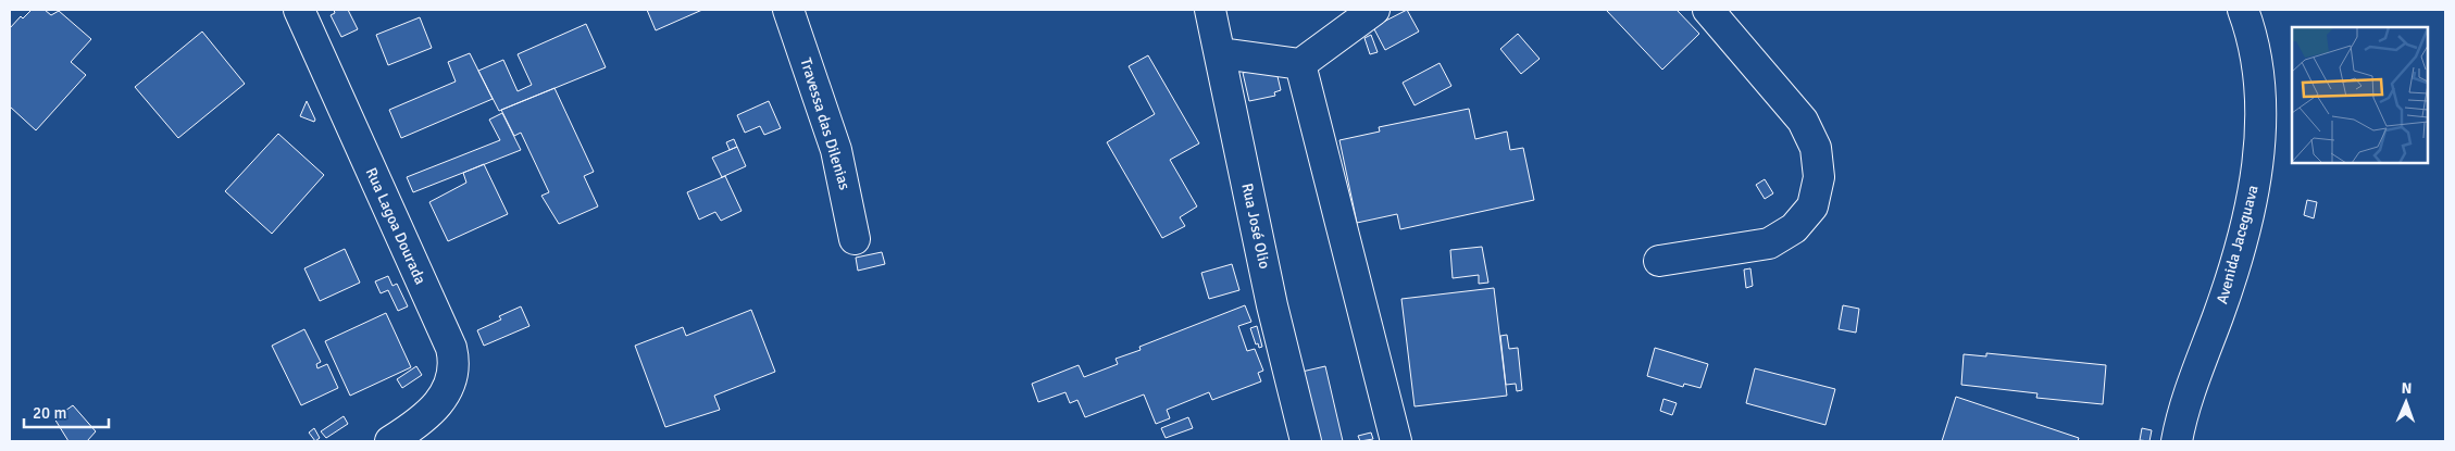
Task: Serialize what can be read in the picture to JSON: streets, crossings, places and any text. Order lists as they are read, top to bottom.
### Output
{
  "streets": {
    "street": [
      "Travessa das Dilenias",
      "Rua Lagoa Dourada",
      "Rua José Olio",
      "Avenida Jaceguava"
    ]
  },
  "scale_bar": "20 m",
  "north": "top"
}
